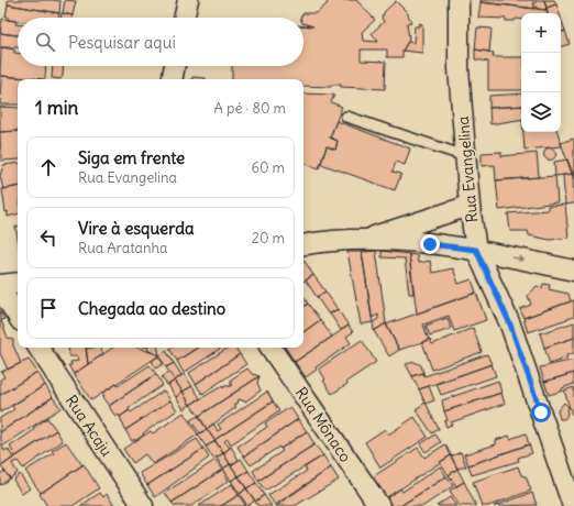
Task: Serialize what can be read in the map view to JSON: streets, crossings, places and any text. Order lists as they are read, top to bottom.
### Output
{
  "streets": {
    "street": ["Rua Evangelina", "Rua Mônaco", "Rua Acaju"]
  },
  "page": {
    "map_buttons": ["+", "−"],
    "search": "Pesquisar aqui",
    "heading": ["1 min", "A pé · 80 m"],
    "list": [
      ["Siga em frente", "Rua Evangelina", "60 m"],
      ["Vire à esquerda", "Rua Aratanha", "20 m"],
      "Chegada ao destino"
    ]
  }
}
